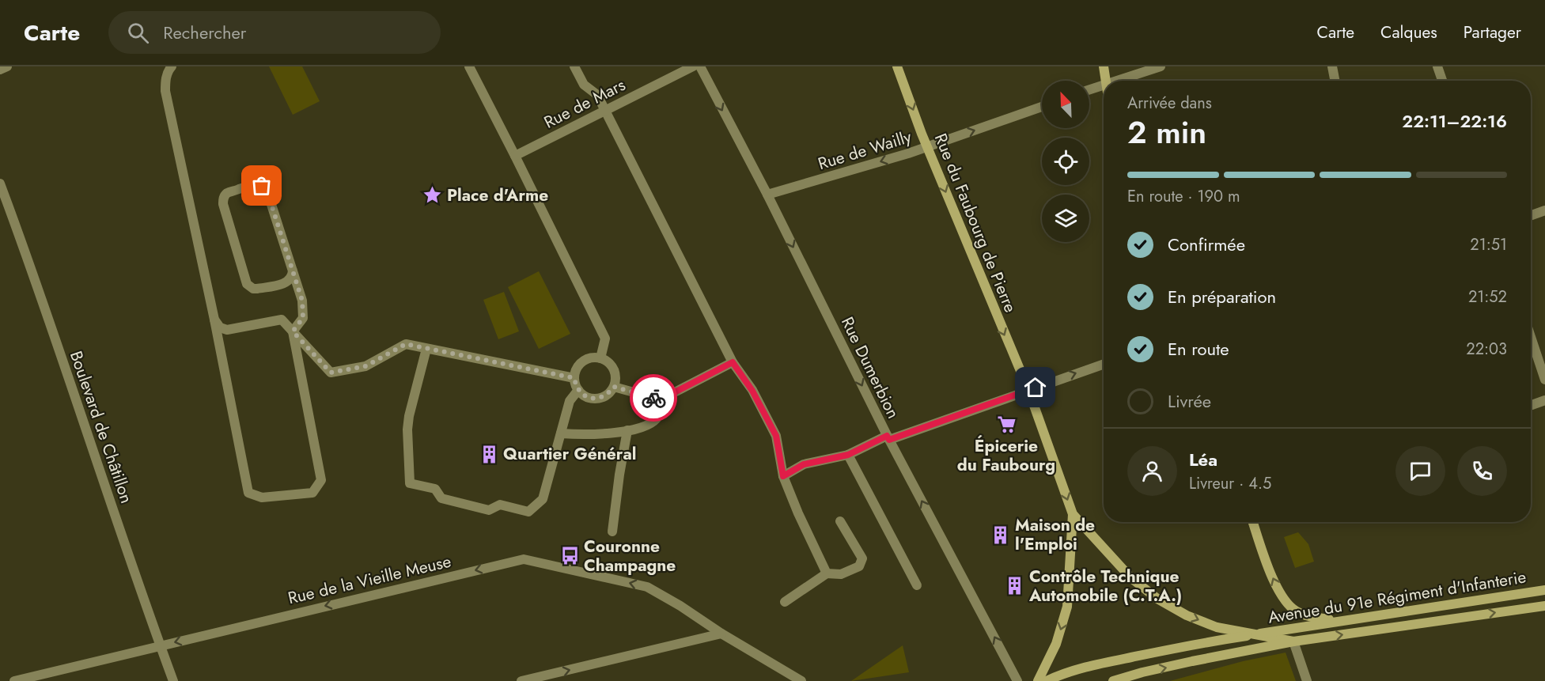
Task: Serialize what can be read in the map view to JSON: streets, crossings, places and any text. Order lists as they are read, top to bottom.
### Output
{
  "streets": {
    "main road": ["Rue du Faubourg de Pierre", "Avenue du 91e Régiment d'Infanterie"],
    "street": [
      "Rue de Mars",
      "Rue de Wailly",
      "Rue Dumerbion",
      "Boulevard de Châtillon",
      "Rue de la Vieille Meuse"
    ]
  },
  "crossings": [
    ["Rue de Wailly", "Rue du Faubourg de Pierre"],
    ["Rue de Wailly", "Rue Dumerbion"],
    ["Rue du Faubourg de Pierre", "Avenue du 91e Régiment d'Infanterie"],
    ["Boulevard de Châtillon", "Rue de la Vieille Meuse"]
  ],
  "one_way": ["Rue du Faubourg de Pierre", "Rue de la Vieille Meuse"],
  "places": {
    "place": ["Place d'Arme"],
    "supermarket": ["Épicerie du Faubourg"],
    "building": ["Quartier Général", "Maison de l'Emploi", "Contrôle Technique Automobile (C.T.A.)"],
    "bus stop": ["Couronne Champagne"]
  },
  "north": "top left",
  "page": {
    "header": "Carte",
    "search": "Rechercher",
    "nav": ["Carte", "Calques", "Partager"],
    "heading": ["2 min", "Arrivée dans", "22:11–22:16"],
    "panel": ["Léa", "Livreur · 4.5"],
    "bar": "En route · 190 m",
    "list": [
      ["Confirmée", "21:51"],
      ["En préparation", "21:52"],
      ["En route", "22:03"],
      "Livrée"
    ]
  }
}
